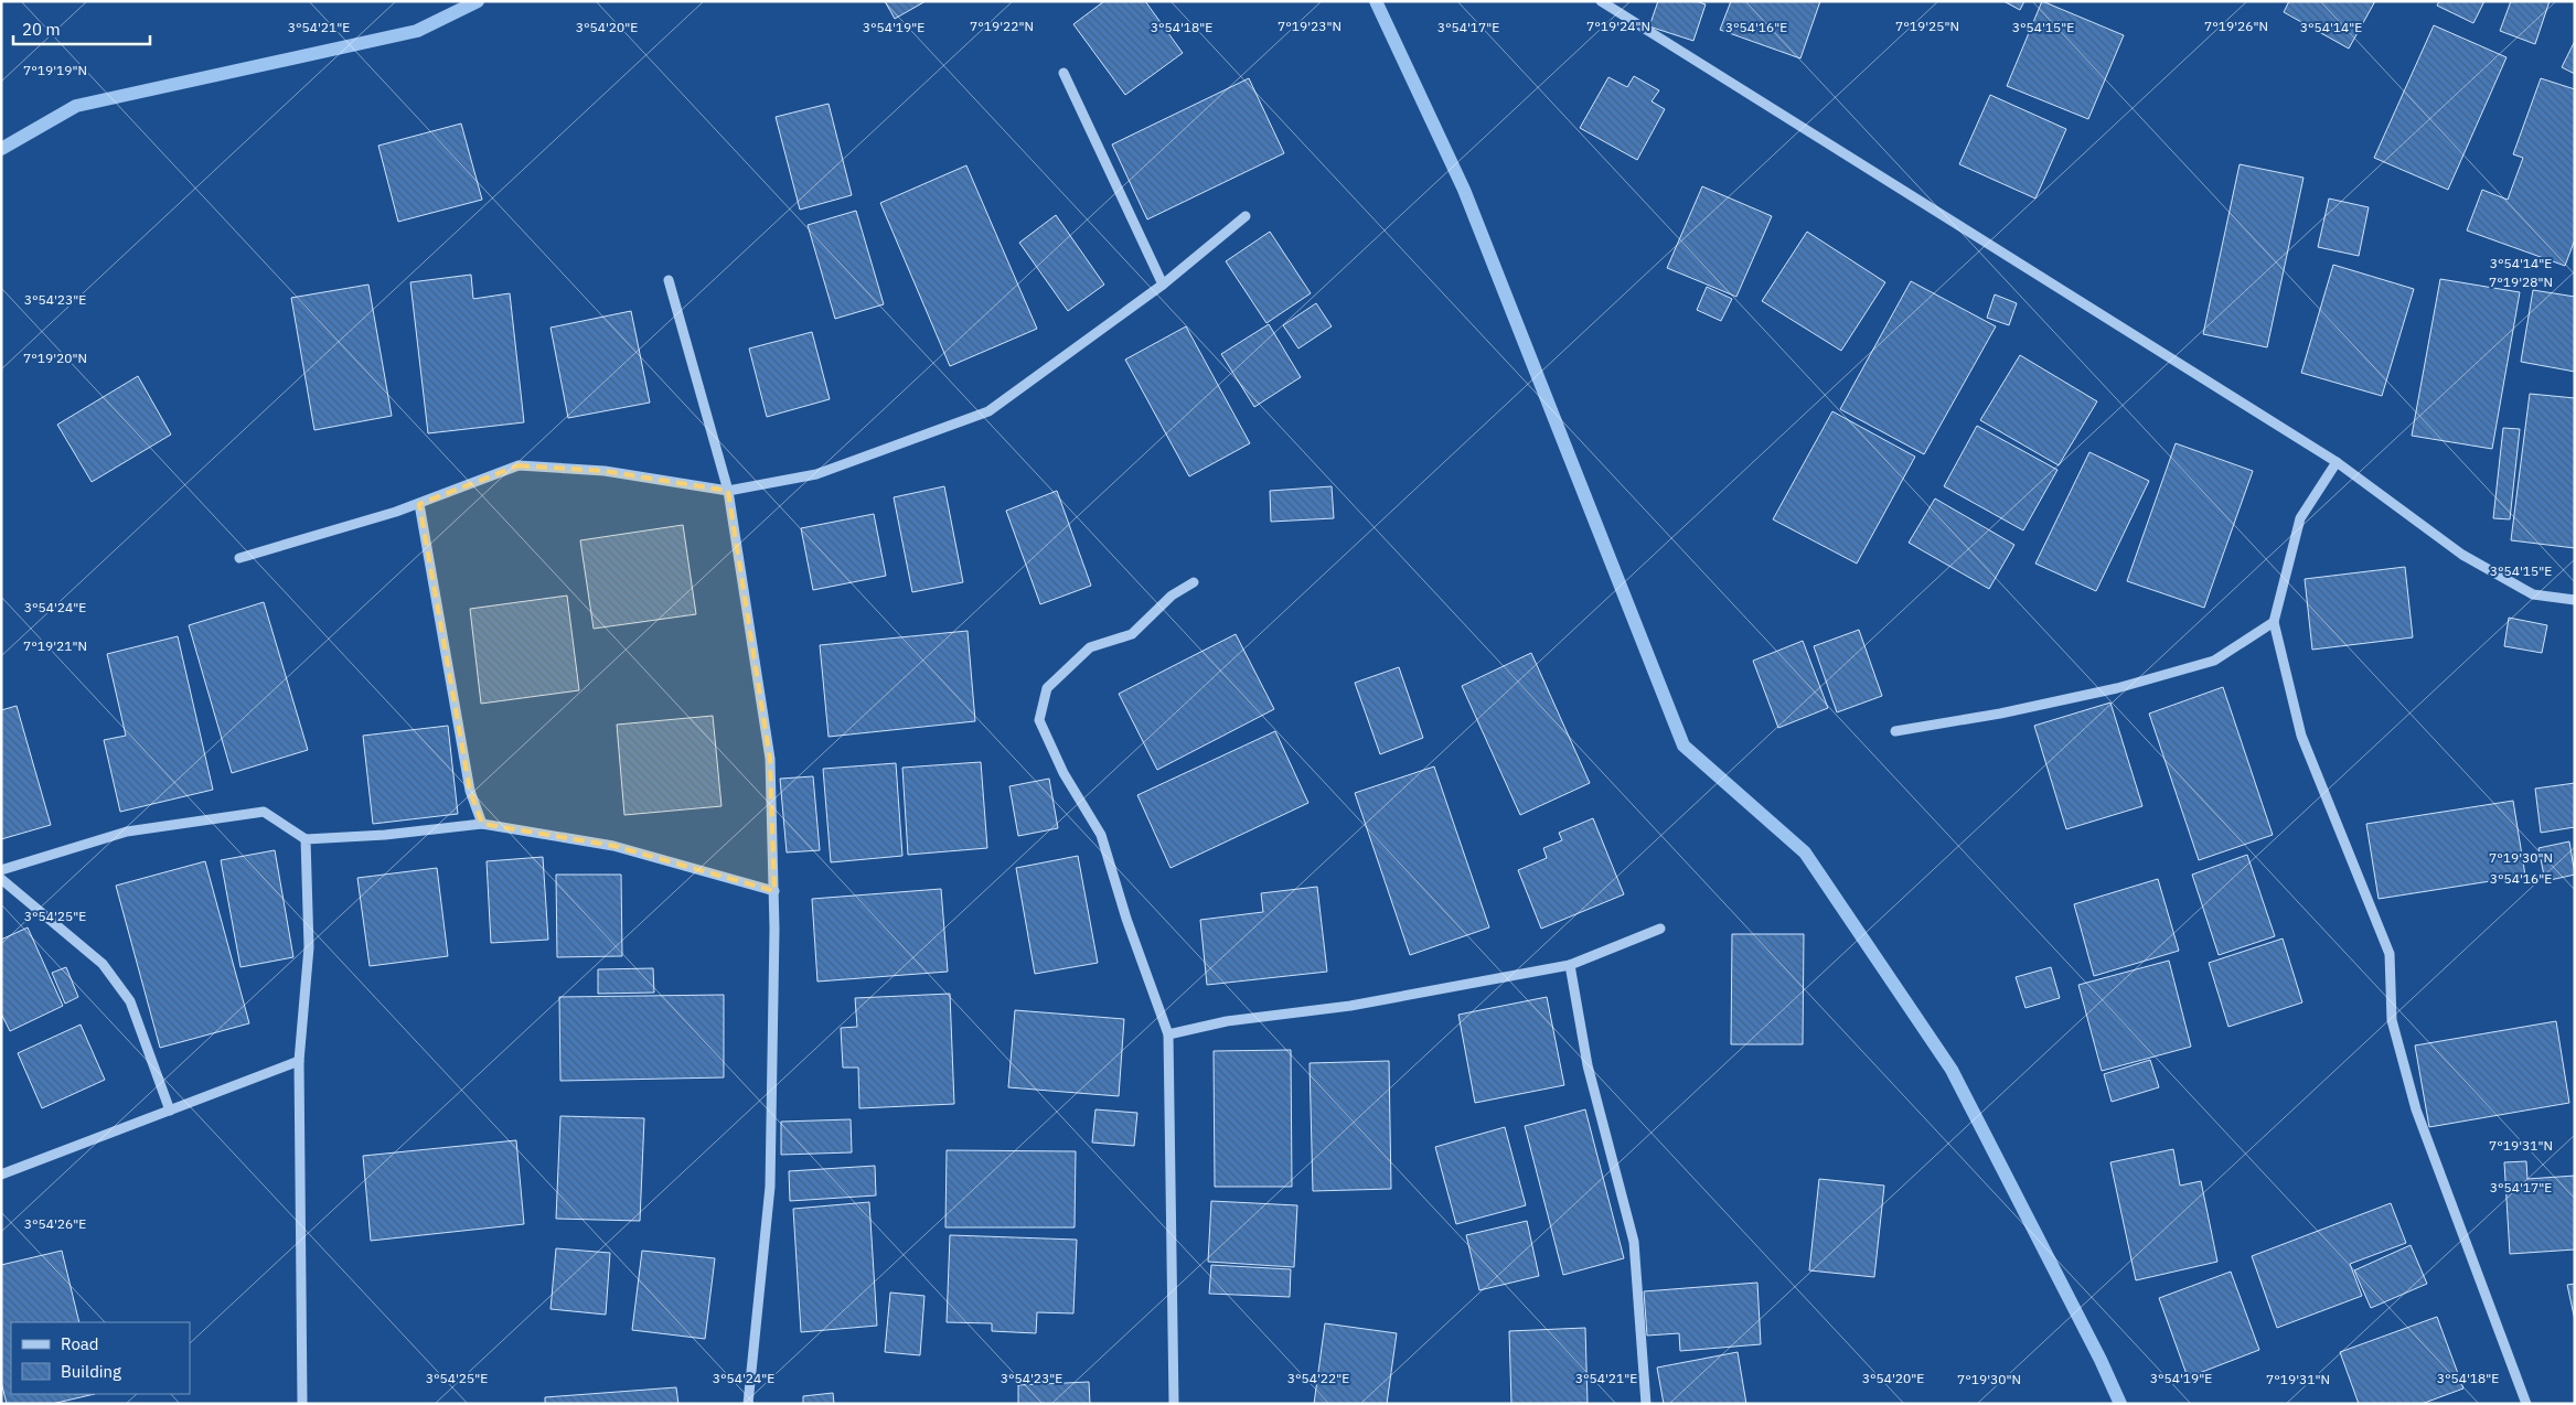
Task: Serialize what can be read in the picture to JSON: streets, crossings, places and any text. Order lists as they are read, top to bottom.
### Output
{
  "legend": ["Road", "Building"],
  "scale_bar": "20 m",
  "coordinates": [
    "7°19'22\"N",
    "7°19'23\"N",
    "7°19'24\"N",
    "7°19'25\"N",
    "7°19'26\"N",
    "3°54'21\"E",
    "3°54'20\"E",
    "3°54'19\"E",
    "3°54'18\"E",
    "3°54'16\"E",
    "3°54'17\"E",
    "3°54'15\"E",
    "3°54'14\"E",
    "7°19'19\"N",
    "7°19'28\"N",
    "3°54'23\"E",
    "7°19'20\"N",
    "3°54'24\"E",
    "7°19'21\"N",
    "7°19'30\"N",
    "3°54'25\"E",
    "7°19'31\"N",
    "3°54'26\"E",
    "3°54'22\"E"
  ]
}
